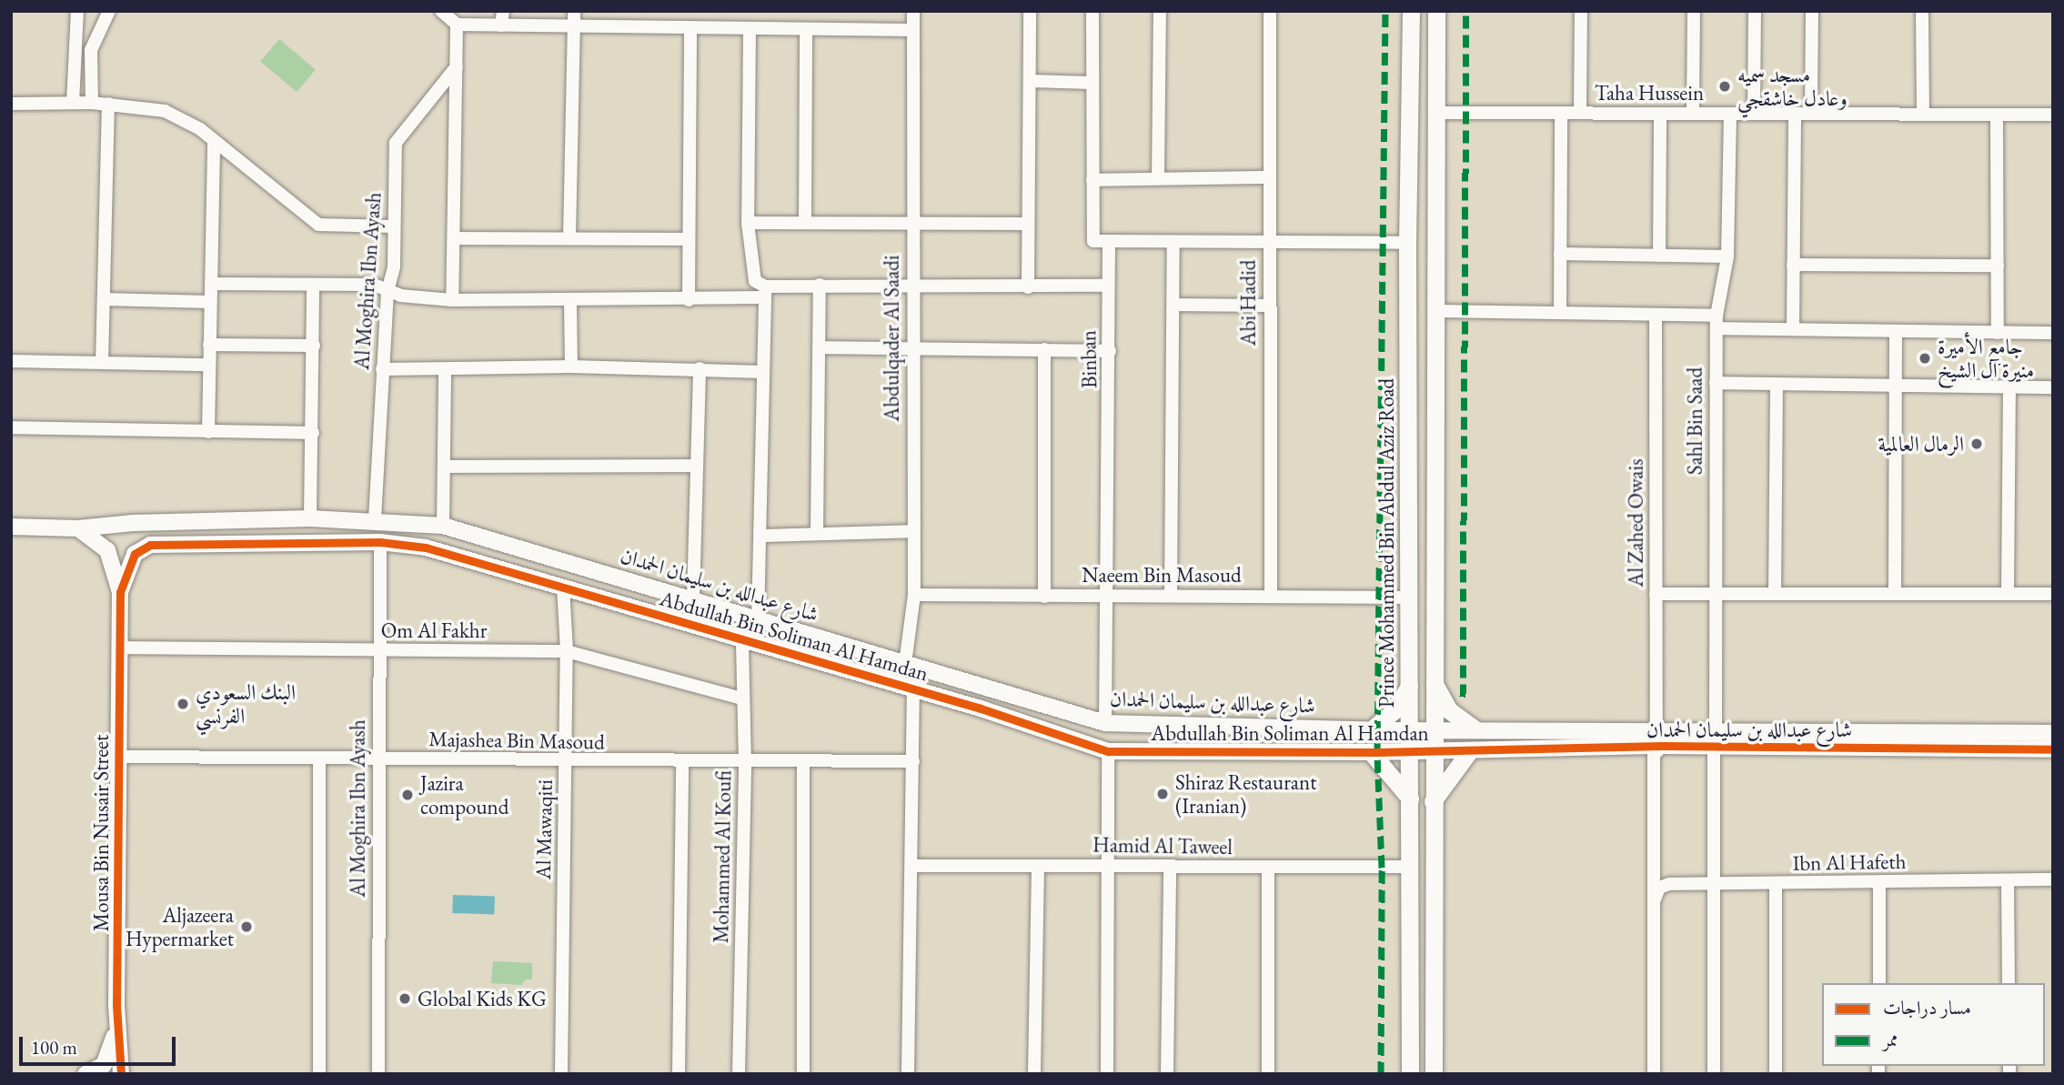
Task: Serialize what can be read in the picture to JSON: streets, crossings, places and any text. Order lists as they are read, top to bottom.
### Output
{
  "streets": {
    "main road": ["Prince Mohammed Bin Abdul Aziz Road"],
    "street": [
      "Taha Hussein",
      "Al Moghira Ibn Ayash",
      "Abi Hadid",
      "Abdulqader Al Saadi",
      "Binban",
      "Sahl Bin Saad",
      "Al Zahed Owais",
      "Naeem Bin Masoud",
      "شارع عبدالله بن سليمان الحمدان",
      "Om Al Fakhr",
      "Abdullah Bin Soliman Al Hamdan",
      "Majashea Bin Masoud",
      "Al Mawaqiti",
      "Mousa Bin Nusair Street",
      "Hamid Al Taweel",
      "Mohammed Al Koufi",
      "Ibn Al Hafeth"
    ]
  },
  "crossings": [
    ["Taha Hussein", "Sahl Bin Saad"],
    ["Al Moghira Ibn Ayash", "شارع عبدالله بن سليمان الحمدان"],
    ["Al Moghira Ibn Ayash", "Om Al Fakhr"],
    ["Al Moghira Ibn Ayash", "Abdullah Bin Soliman Al Hamdan"],
    ["Al Moghira Ibn Ayash", "Majashea Bin Masoud"],
    ["Abi Hadid", "Naeem Bin Masoud"],
    ["Abdulqader Al Saadi", "Naeem Bin Masoud"],
    ["Abdulqader Al Saadi", "شارع عبدالله بن سليمان الحمدان"],
    ["Binban", "Naeem Bin Masoud"],
    ["Binban", "شارع عبدالله بن سليمان الحمدان"],
    ["Sahl Bin Saad", "شارع عبدالله بن سليمان الحمدان"],
    ["Al Zahed Owais", "شارع عبدالله بن سليمان الحمدان"],
    ["Al Zahed Owais", "Ibn Al Hafeth"],
    ["Prince Mohammed Bin Abdul Aziz Road", "Naeem Bin Masoud"],
    ["Prince Mohammed Bin Abdul Aziz Road", "شارع عبدالله بن سليمان الحمدان"],
    ["Prince Mohammed Bin Abdul Aziz Road", "Abdullah Bin Soliman Al Hamdan"],
    ["Prince Mohammed Bin Abdul Aziz Road", "Hamid Al Taweel"],
    ["شارع عبدالله بن سليمان الحمدان", "Abdullah Bin Soliman Al Hamdan"],
    ["Om Al Fakhr", "Al Mawaqiti"],
    ["Om Al Fakhr", "Mousa Bin Nusair Street"],
    ["Om Al Fakhr", "Mohammed Al Koufi"],
    ["Abdullah Bin Soliman Al Hamdan", "Al Mawaqiti"],
    ["Abdullah Bin Soliman Al Hamdan", "Mousa Bin Nusair Street"],
    ["Abdullah Bin Soliman Al Hamdan", "Mohammed Al Koufi"],
    ["Majashea Bin Masoud", "Al Mawaqiti"],
    ["Majashea Bin Masoud", "Mousa Bin Nusair Street"],
    ["Majashea Bin Masoud", "Mohammed Al Koufi"]
  ],
  "places": [
    "مسجد سميه وعادل خاشقجي",
    "جامع الأميرة منيرة آل الشيخ",
    "الرمال العالمية",
    "البنك السعودي الفرنسي",
    "Shiraz Restaurant (Iranian)",
    "Jazira compound",
    "Aljazeera Hypermarket",
    "Global Kids KG"
  ],
  "legend": ["مسار دراجات", "ممر"],
  "scale_bar": "100 m"
}
